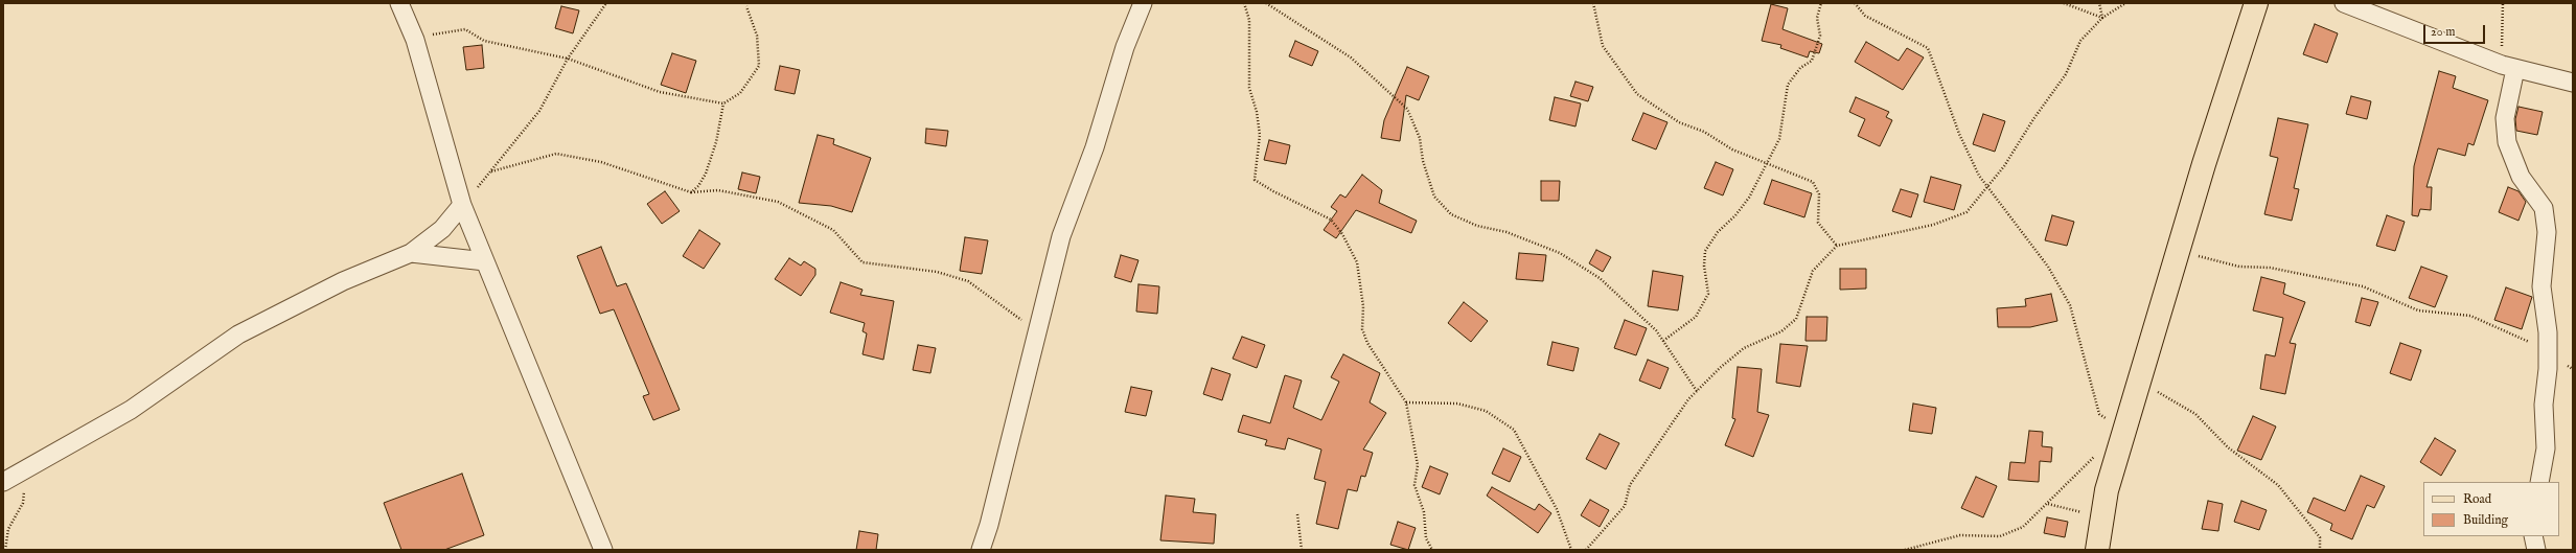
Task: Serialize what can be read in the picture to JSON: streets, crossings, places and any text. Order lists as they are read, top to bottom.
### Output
{
  "legend": ["Road", "Building"],
  "scale_bar": "20 m"
}
